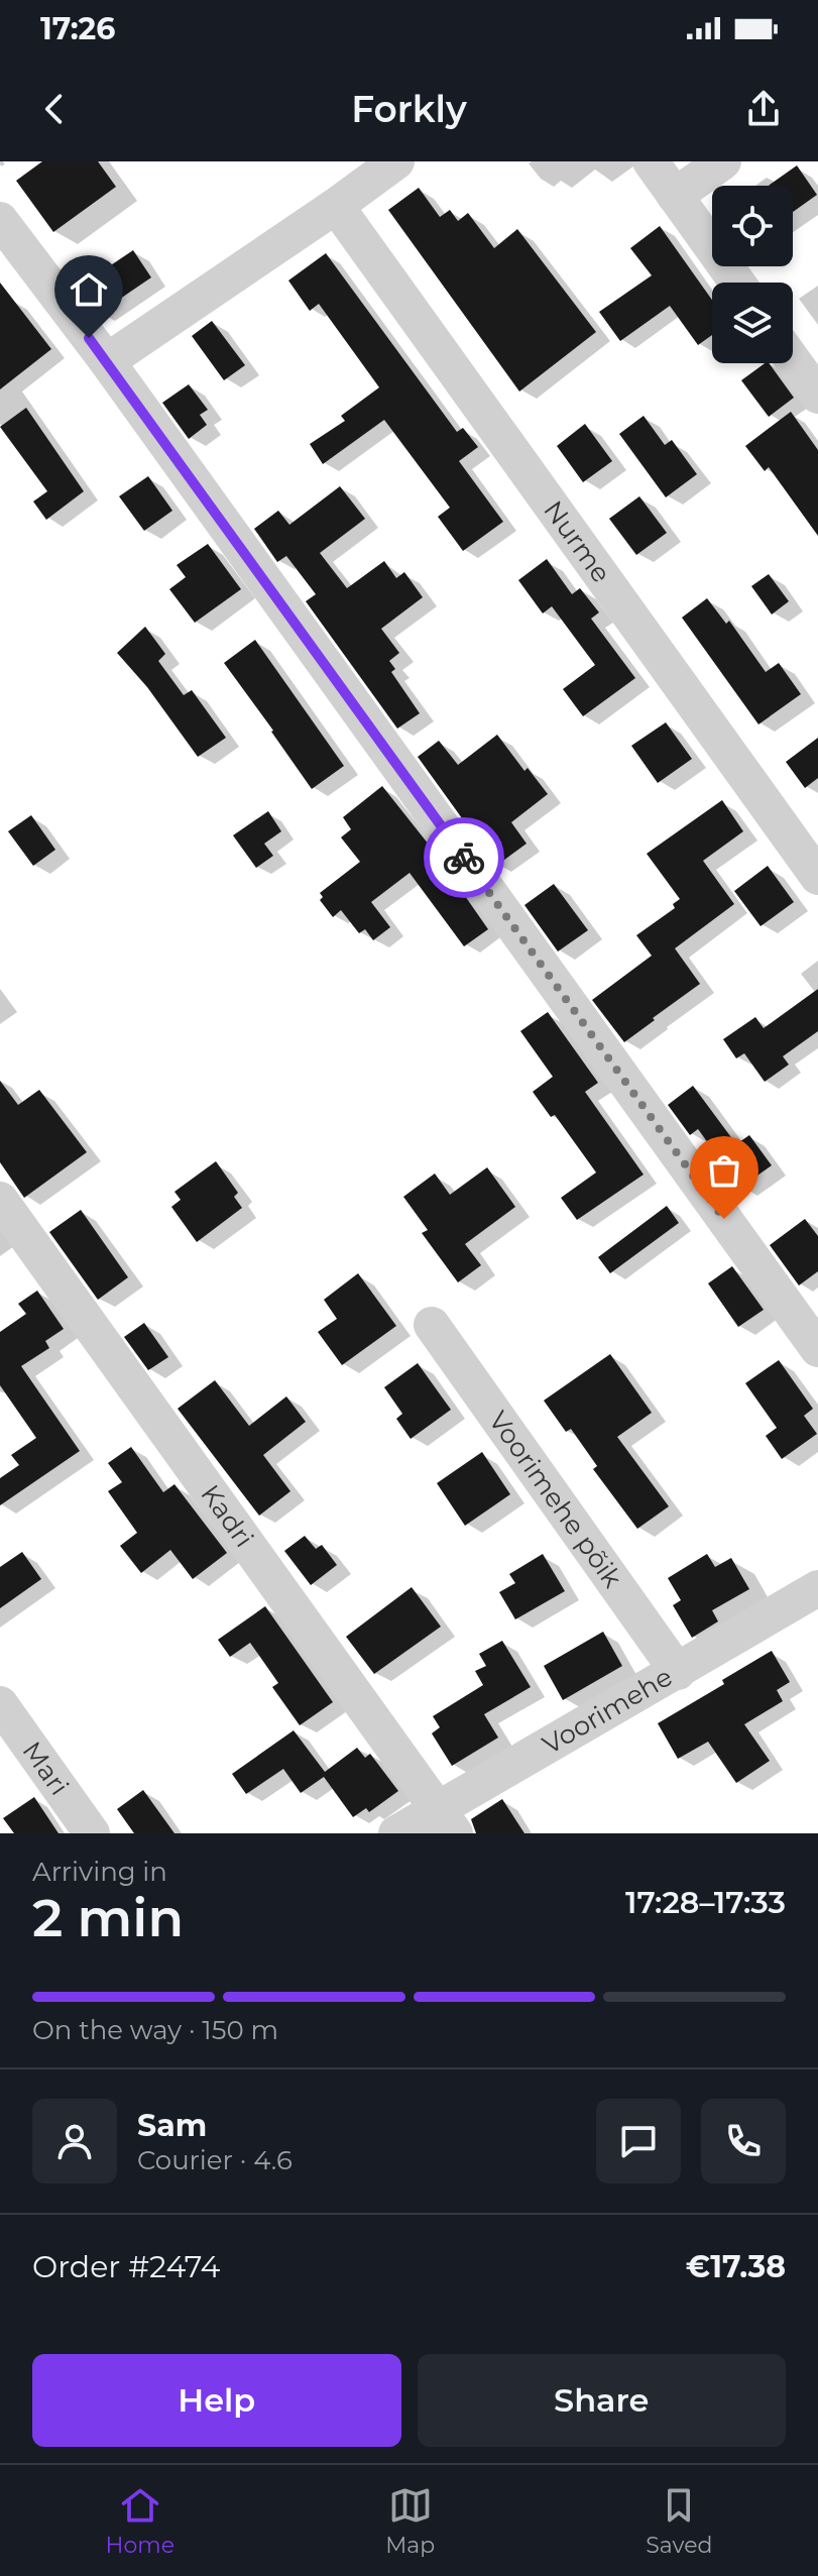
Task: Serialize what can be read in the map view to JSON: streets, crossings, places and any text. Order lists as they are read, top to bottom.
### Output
{
  "streets": {
    "street": [
      "Nurme",
      "Voorimehe põik",
      "Kadri",
      "Voorimehe",
      "Mari"
    ]
  },
  "crossings": [
    ["Voorimehe põik", "Voorimehe"],
    ["Kadri", "Voorimehe"]
  ],
  "page": {
    "status": "17:26",
    "header": "Forkly",
    "heading": ["2 min", "Arriving in", "17:28–17:33"],
    "panel": [
      "Sam",
      "Courier · 4.6",
      "Order #2474",
      "€17.38"
    ],
    "bar": "On the way · 150 m",
    "buttons": ["Help", "Share"],
    "tabs": ["Home", "Map", "Saved"]
  }
}
